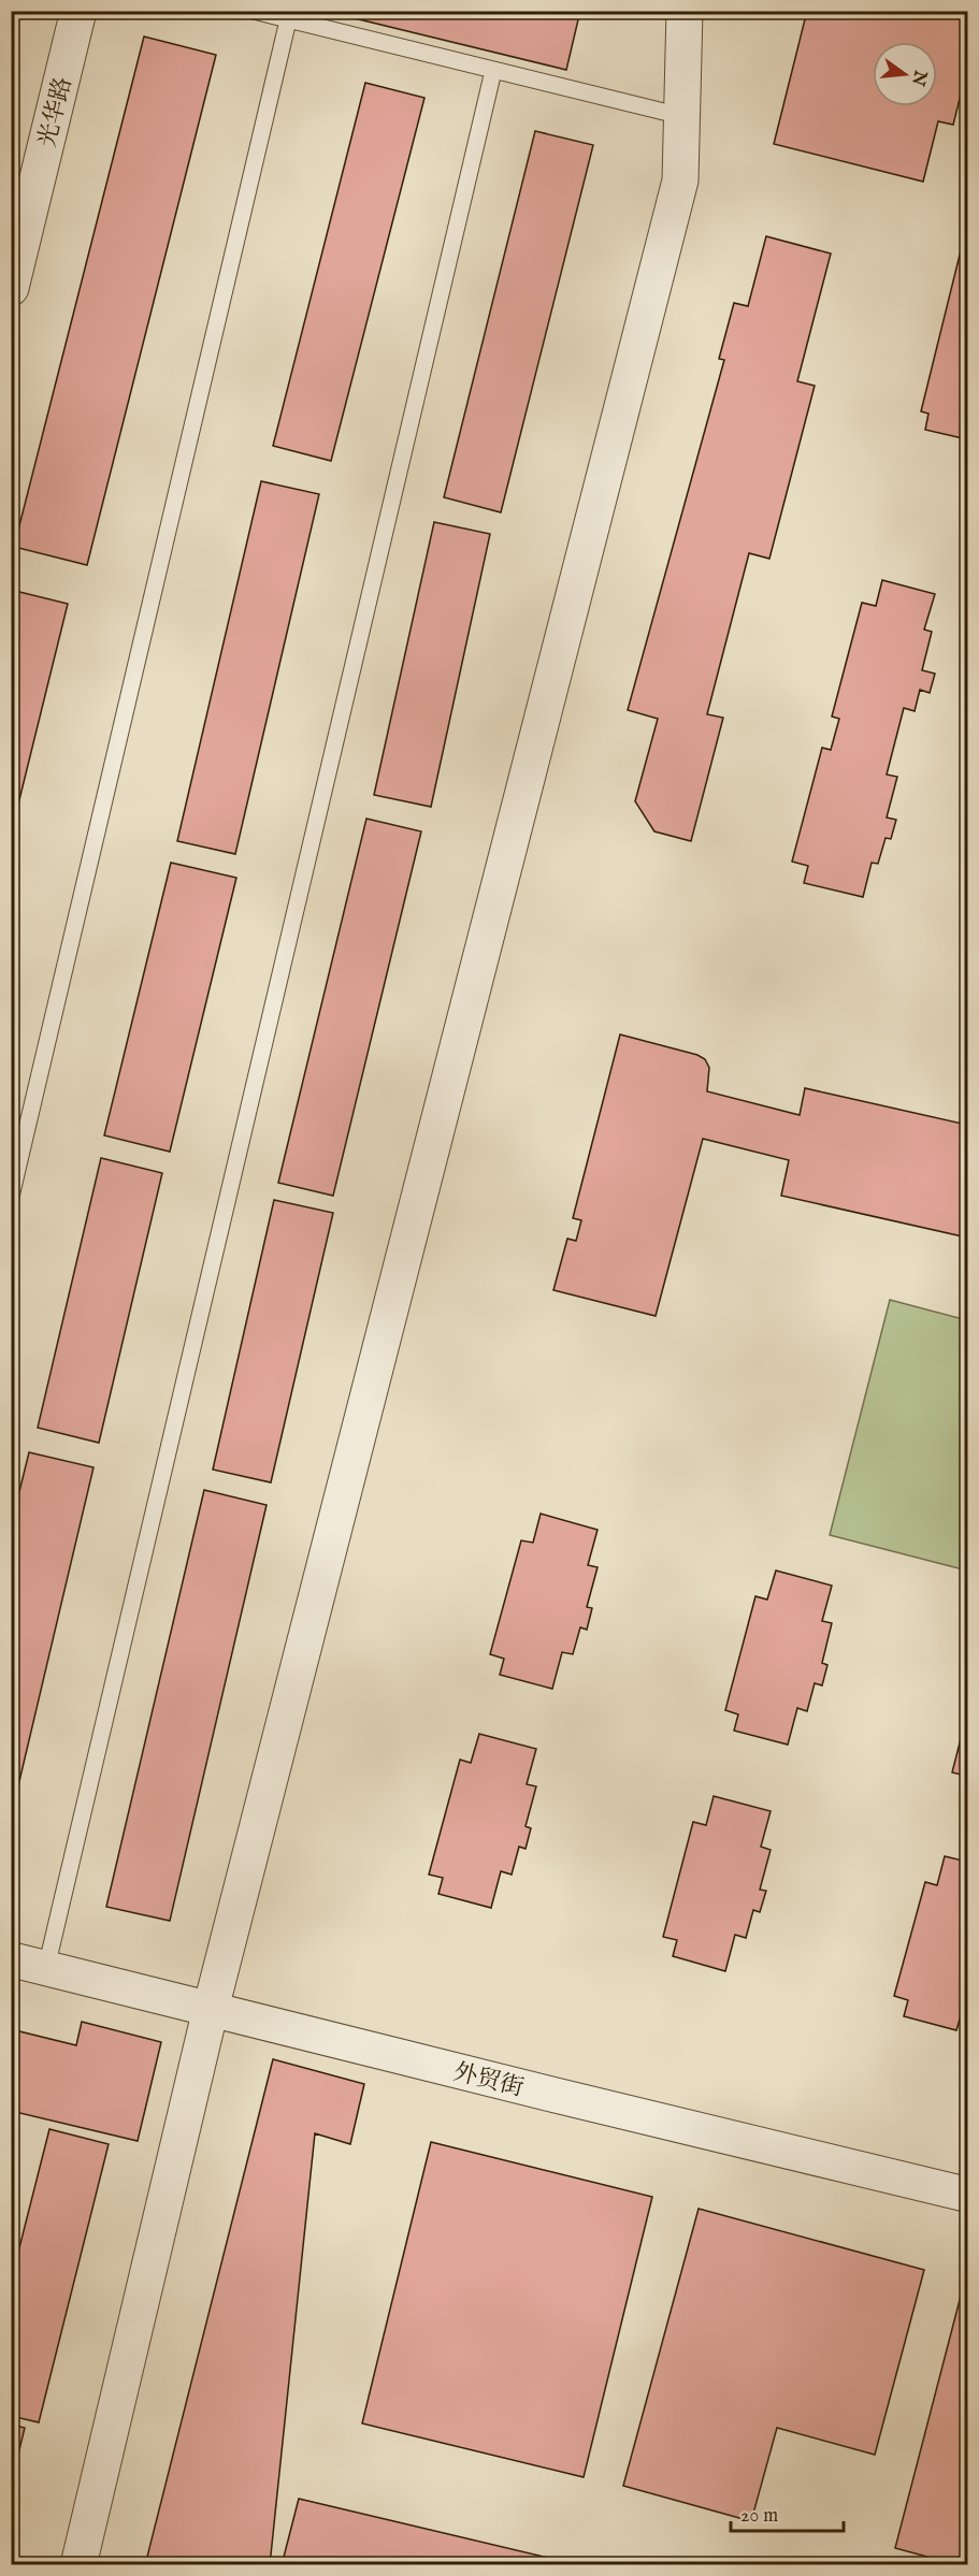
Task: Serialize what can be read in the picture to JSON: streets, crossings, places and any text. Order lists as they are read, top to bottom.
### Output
{
  "streets": {
    "street": ["光华路", "外贸街"]
  },
  "scale_bar": "20 m",
  "north": "right"
}
